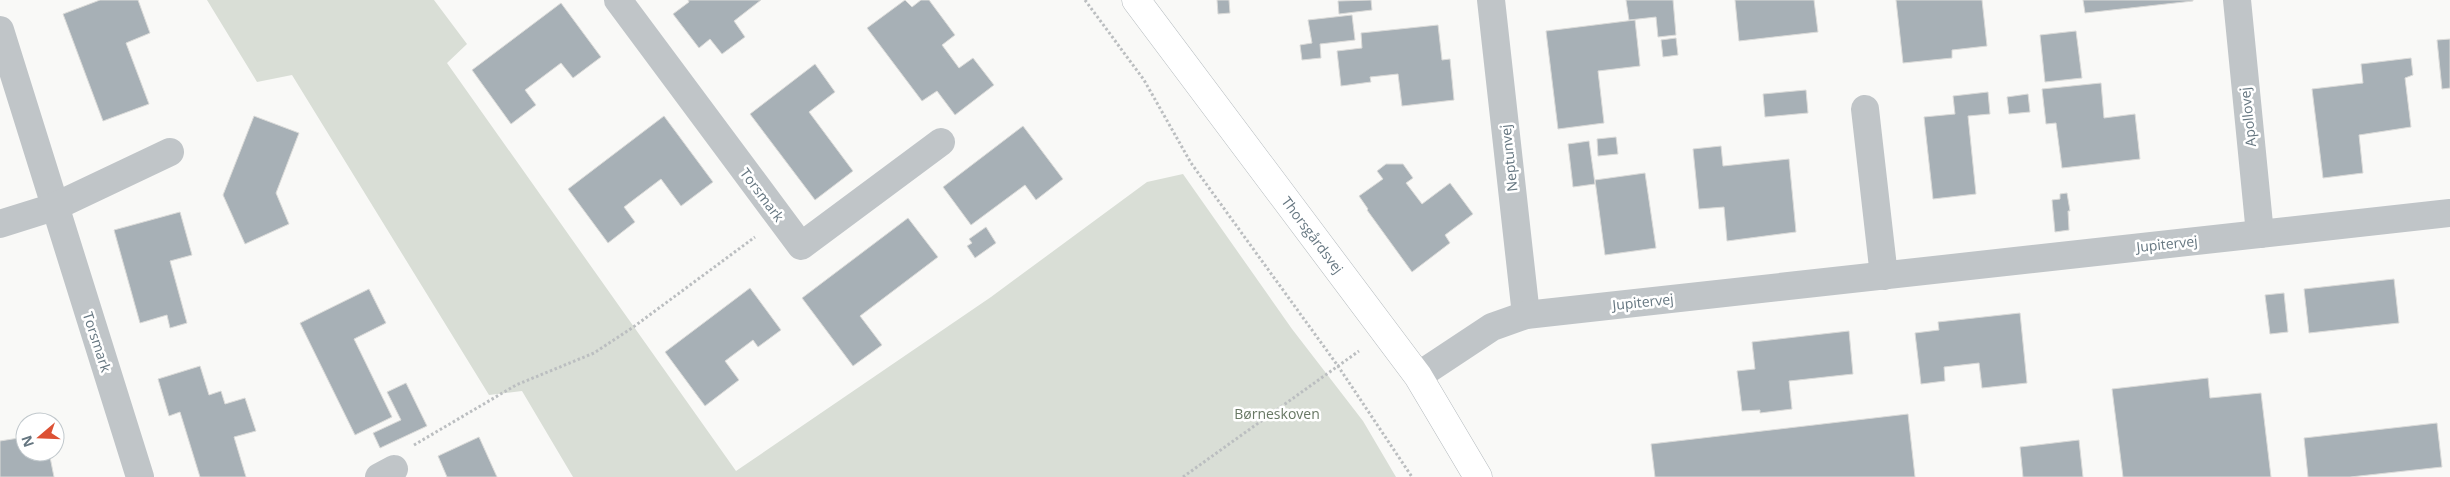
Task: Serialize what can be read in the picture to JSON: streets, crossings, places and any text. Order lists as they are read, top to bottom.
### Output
{
  "streets": {
    "street": [
      "Apollovej",
      "Neptunvej",
      "Torsmark",
      "Thorsgårdsvej",
      "Jupitervej"
    ]
  },
  "crossings": [
    ["Apollovej", "Jupitervej"],
    ["Neptunvej", "Jupitervej"],
    ["Thorsgårdsvej", "Jupitervej"]
  ],
  "parks": ["Børneskoven"],
  "north": "left"
}
